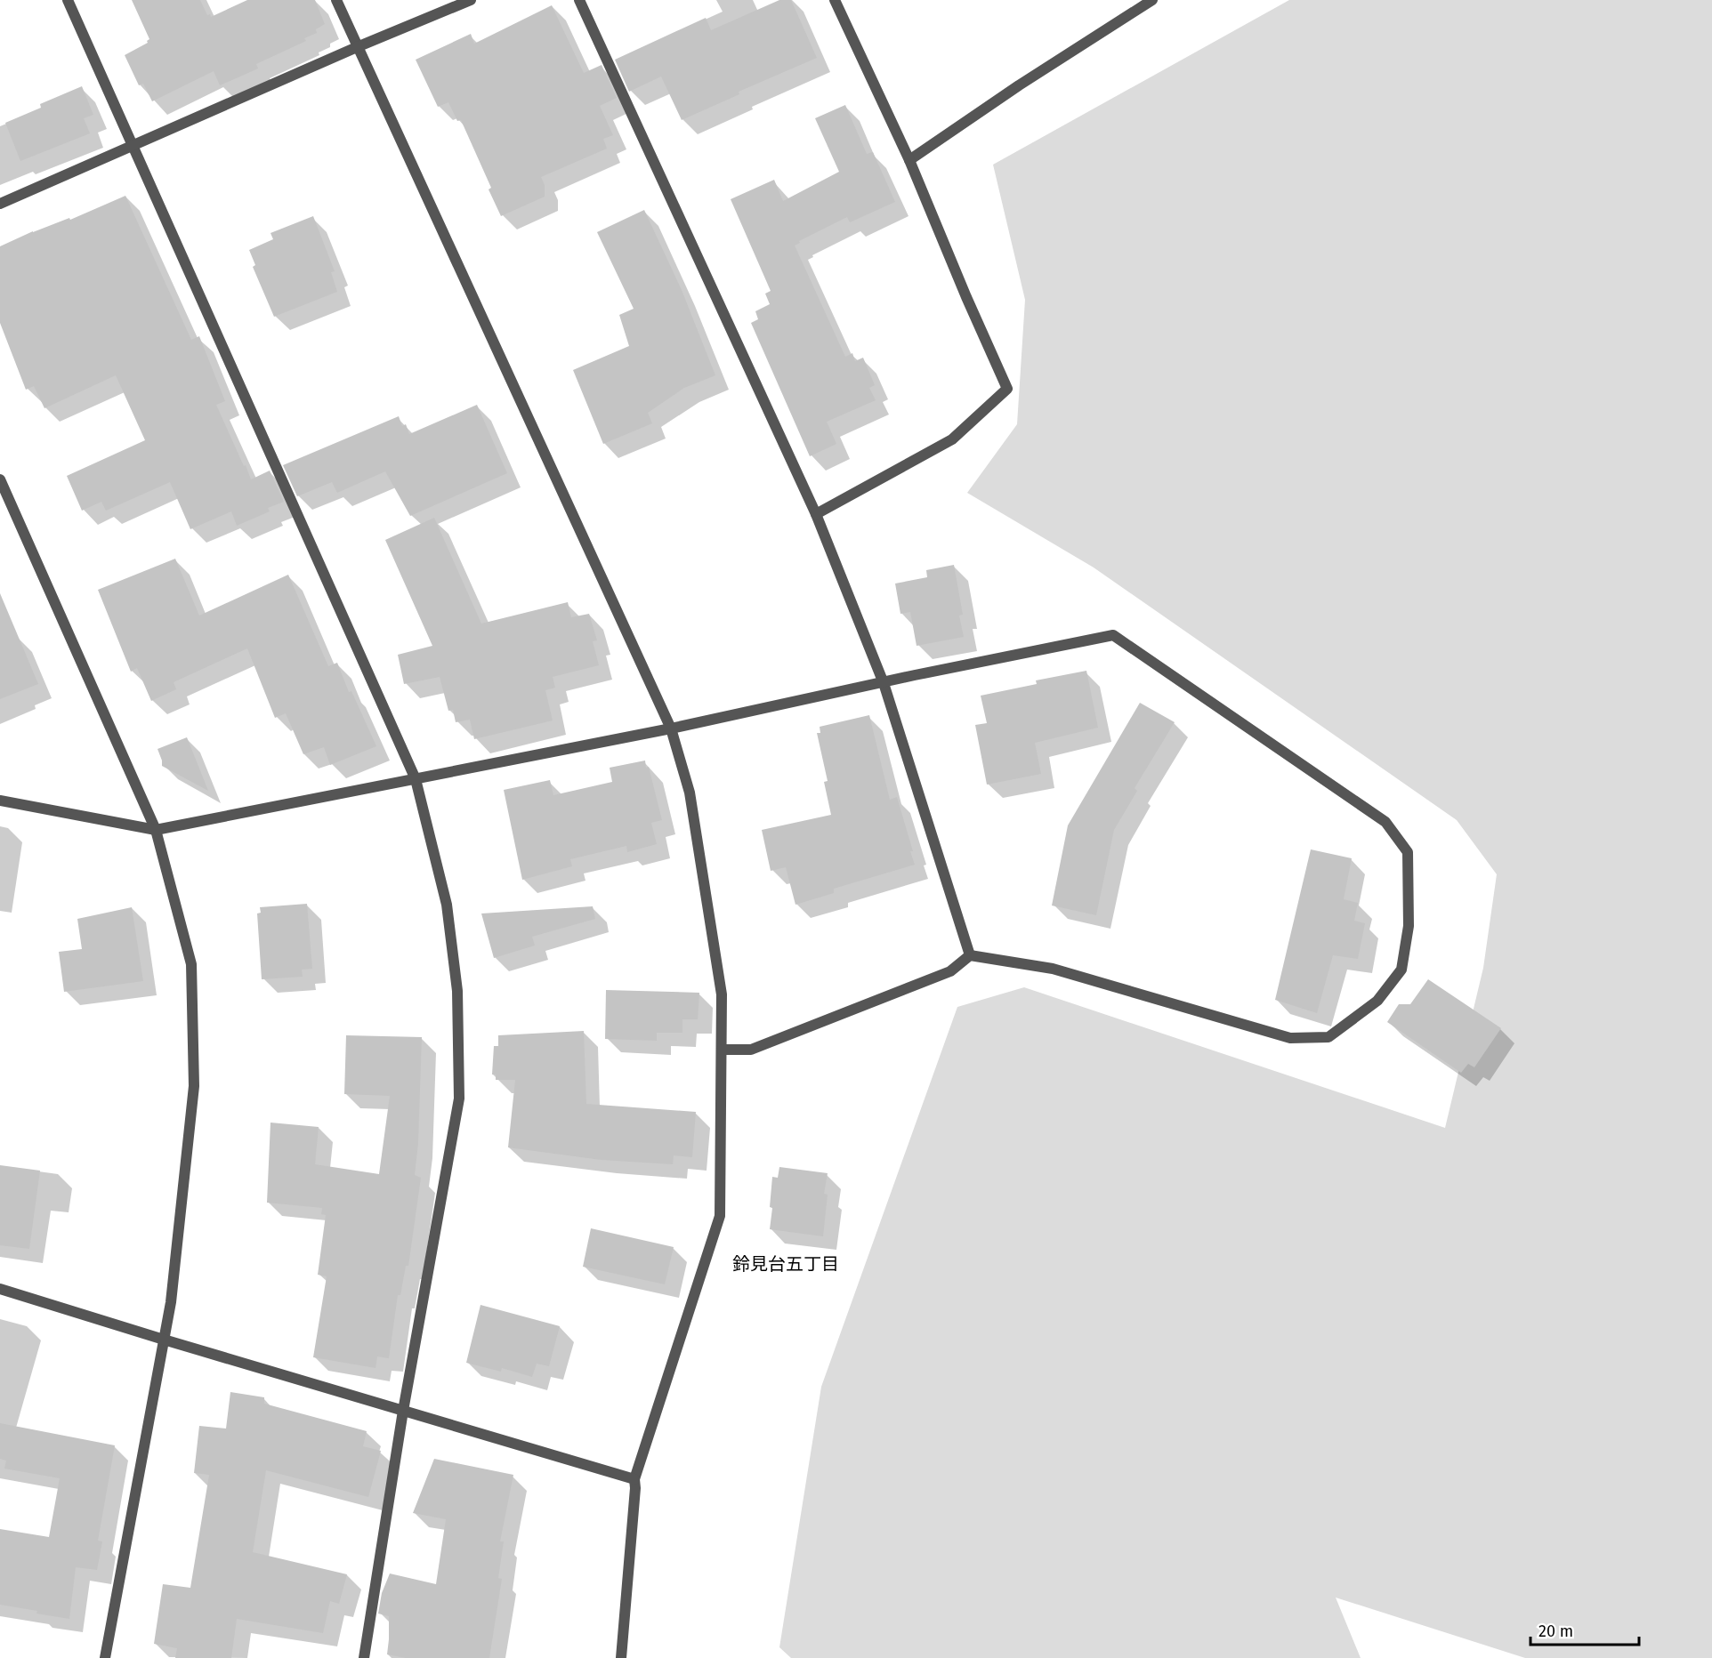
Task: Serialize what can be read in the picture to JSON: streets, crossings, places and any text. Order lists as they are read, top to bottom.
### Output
{
  "districts": ["鈴見台五丁目"],
  "scale_bar": "20 m"
}
